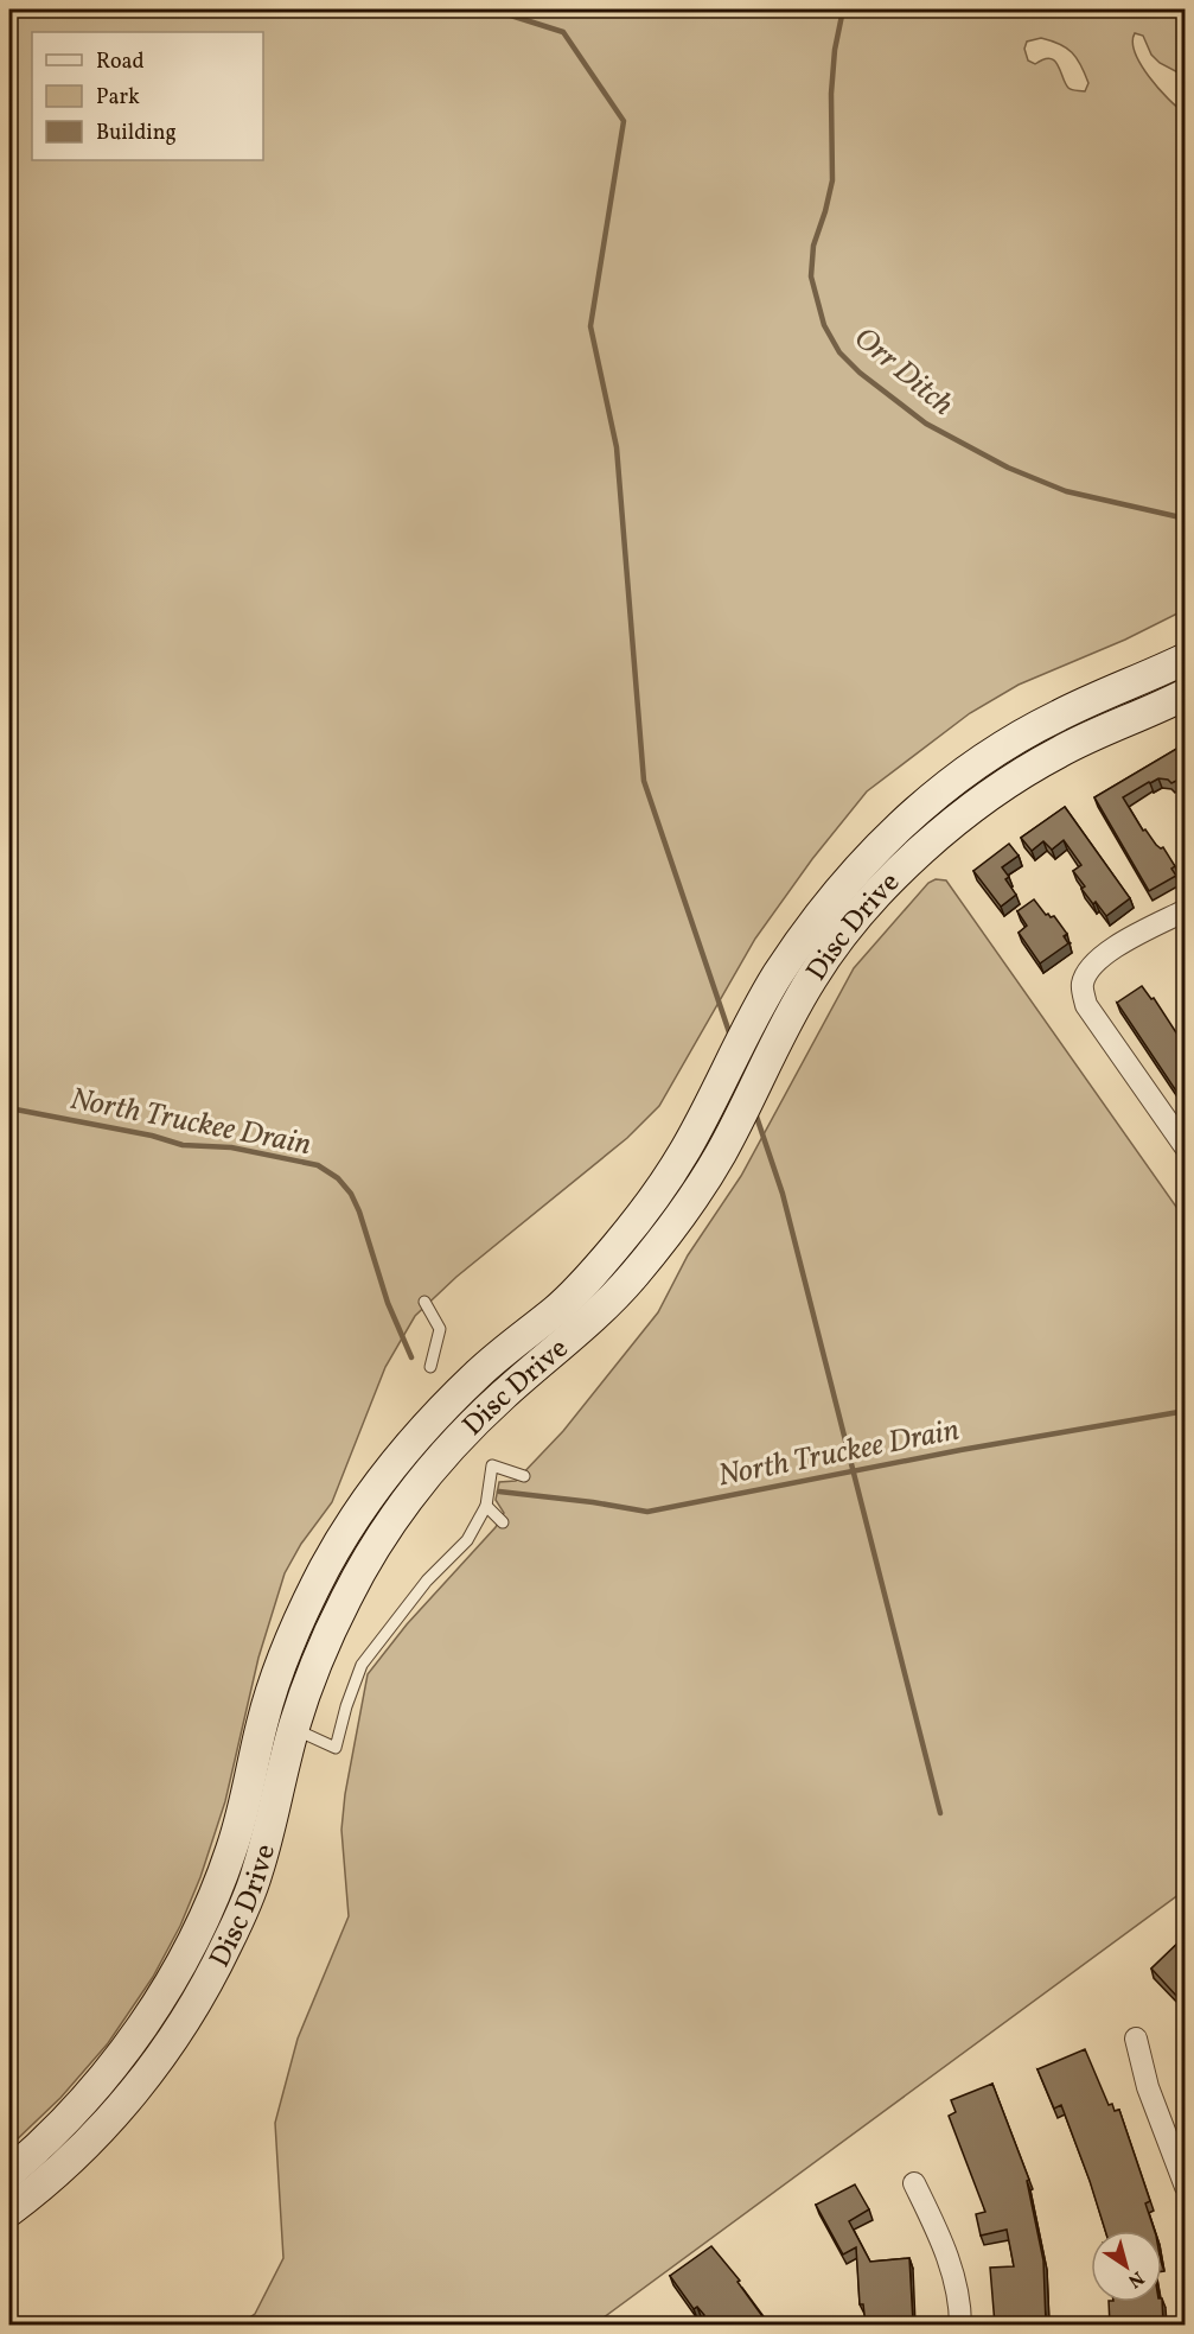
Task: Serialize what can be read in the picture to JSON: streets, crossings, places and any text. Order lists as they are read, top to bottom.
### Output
{
  "streets": {
    "main road": ["Disc Drive"]
  },
  "water": ["Orr Ditch", "North Truckee Drain"],
  "legend": ["Road", "Park", "Building"],
  "north": "bottom right"
}
